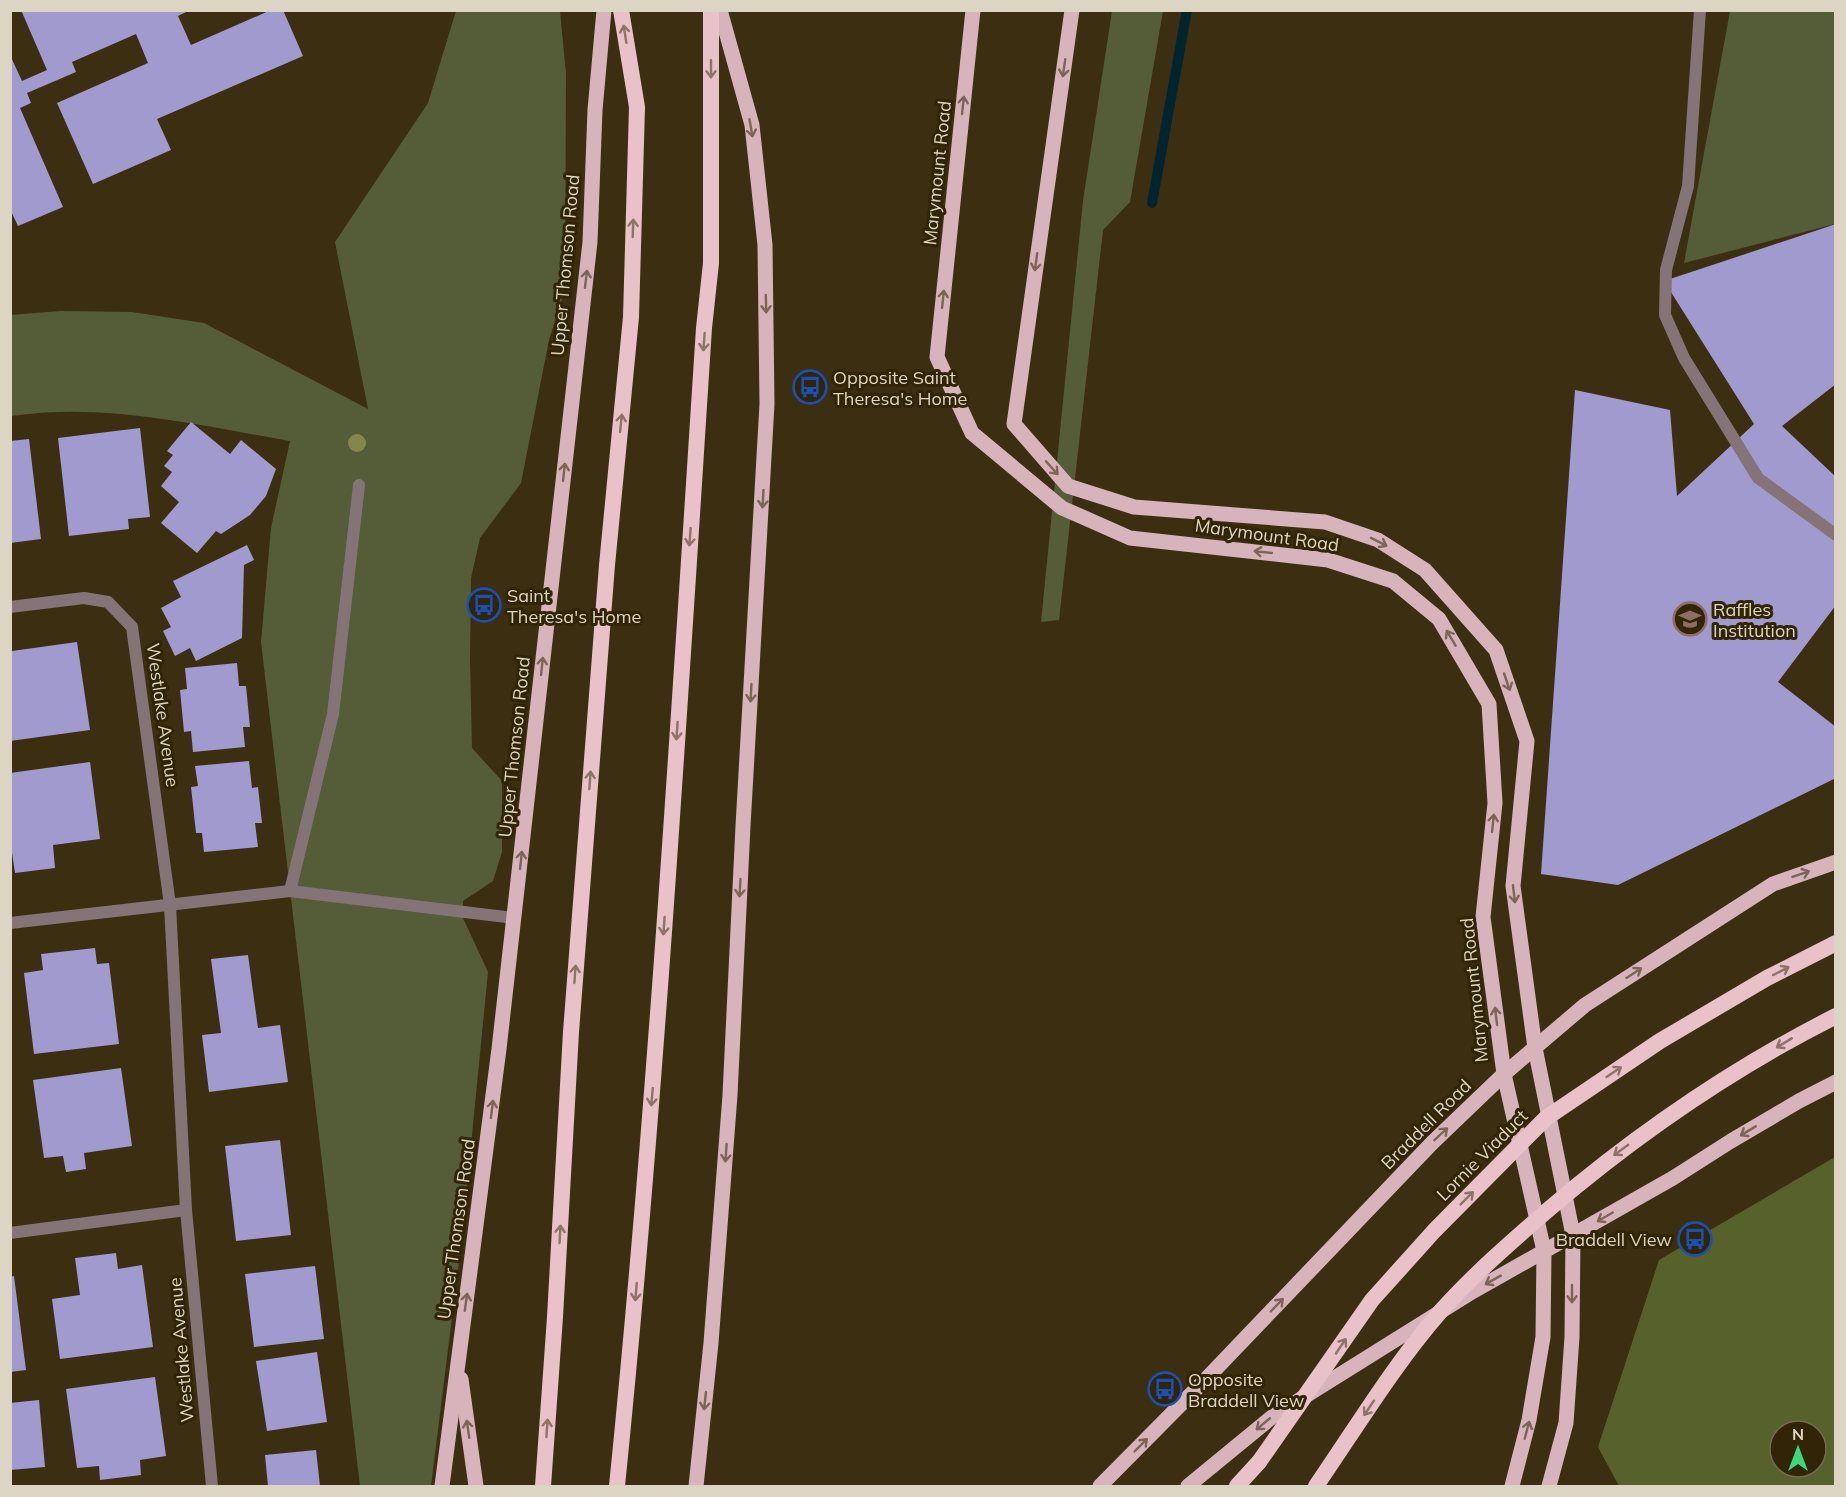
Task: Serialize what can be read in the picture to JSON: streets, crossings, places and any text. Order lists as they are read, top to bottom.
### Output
{
  "streets": {
    "highway": ["Lornie Viaduct"],
    "main road": ["Marymount Road", "Upper Thomson Road", "Braddell Road"],
    "street": ["Westlake Avenue"]
  },
  "crossings": [
    ["Marymount Road", "Braddell Road"]
  ],
  "one_way": ["Upper Thomson Road"],
  "places": {
    "bus stop": [
      "Opposite Saint Theresa's Home",
      "Saint Theresa's Home",
      "Braddell View",
      "Opposite Braddell View"
    ],
    "school or university": ["Raffles Institution"]
  },
  "north": "top"
}
